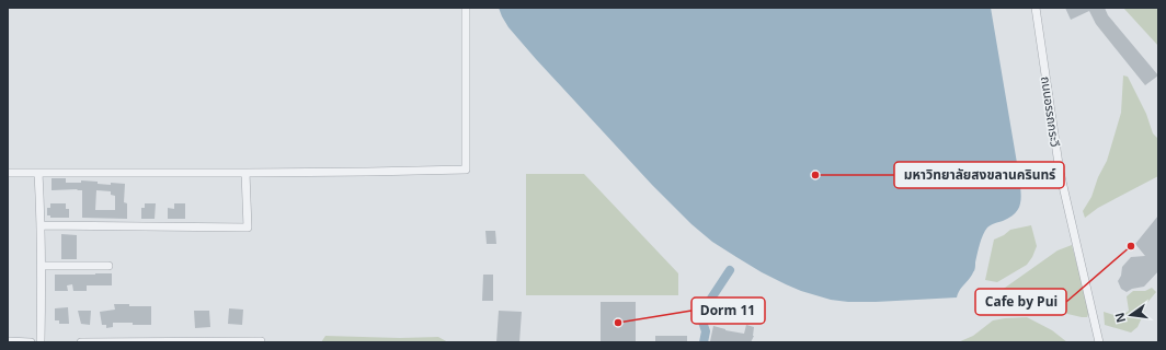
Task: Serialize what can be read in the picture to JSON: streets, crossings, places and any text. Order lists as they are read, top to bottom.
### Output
{
  "streets": {
    "street": ["ถนนอรรถกระวี"]
  },
  "places": ["มหาวิทยาลัยสงขลานครินทร์", "Cafe by Pui", "Dorm 11"],
  "north": "left"
}
